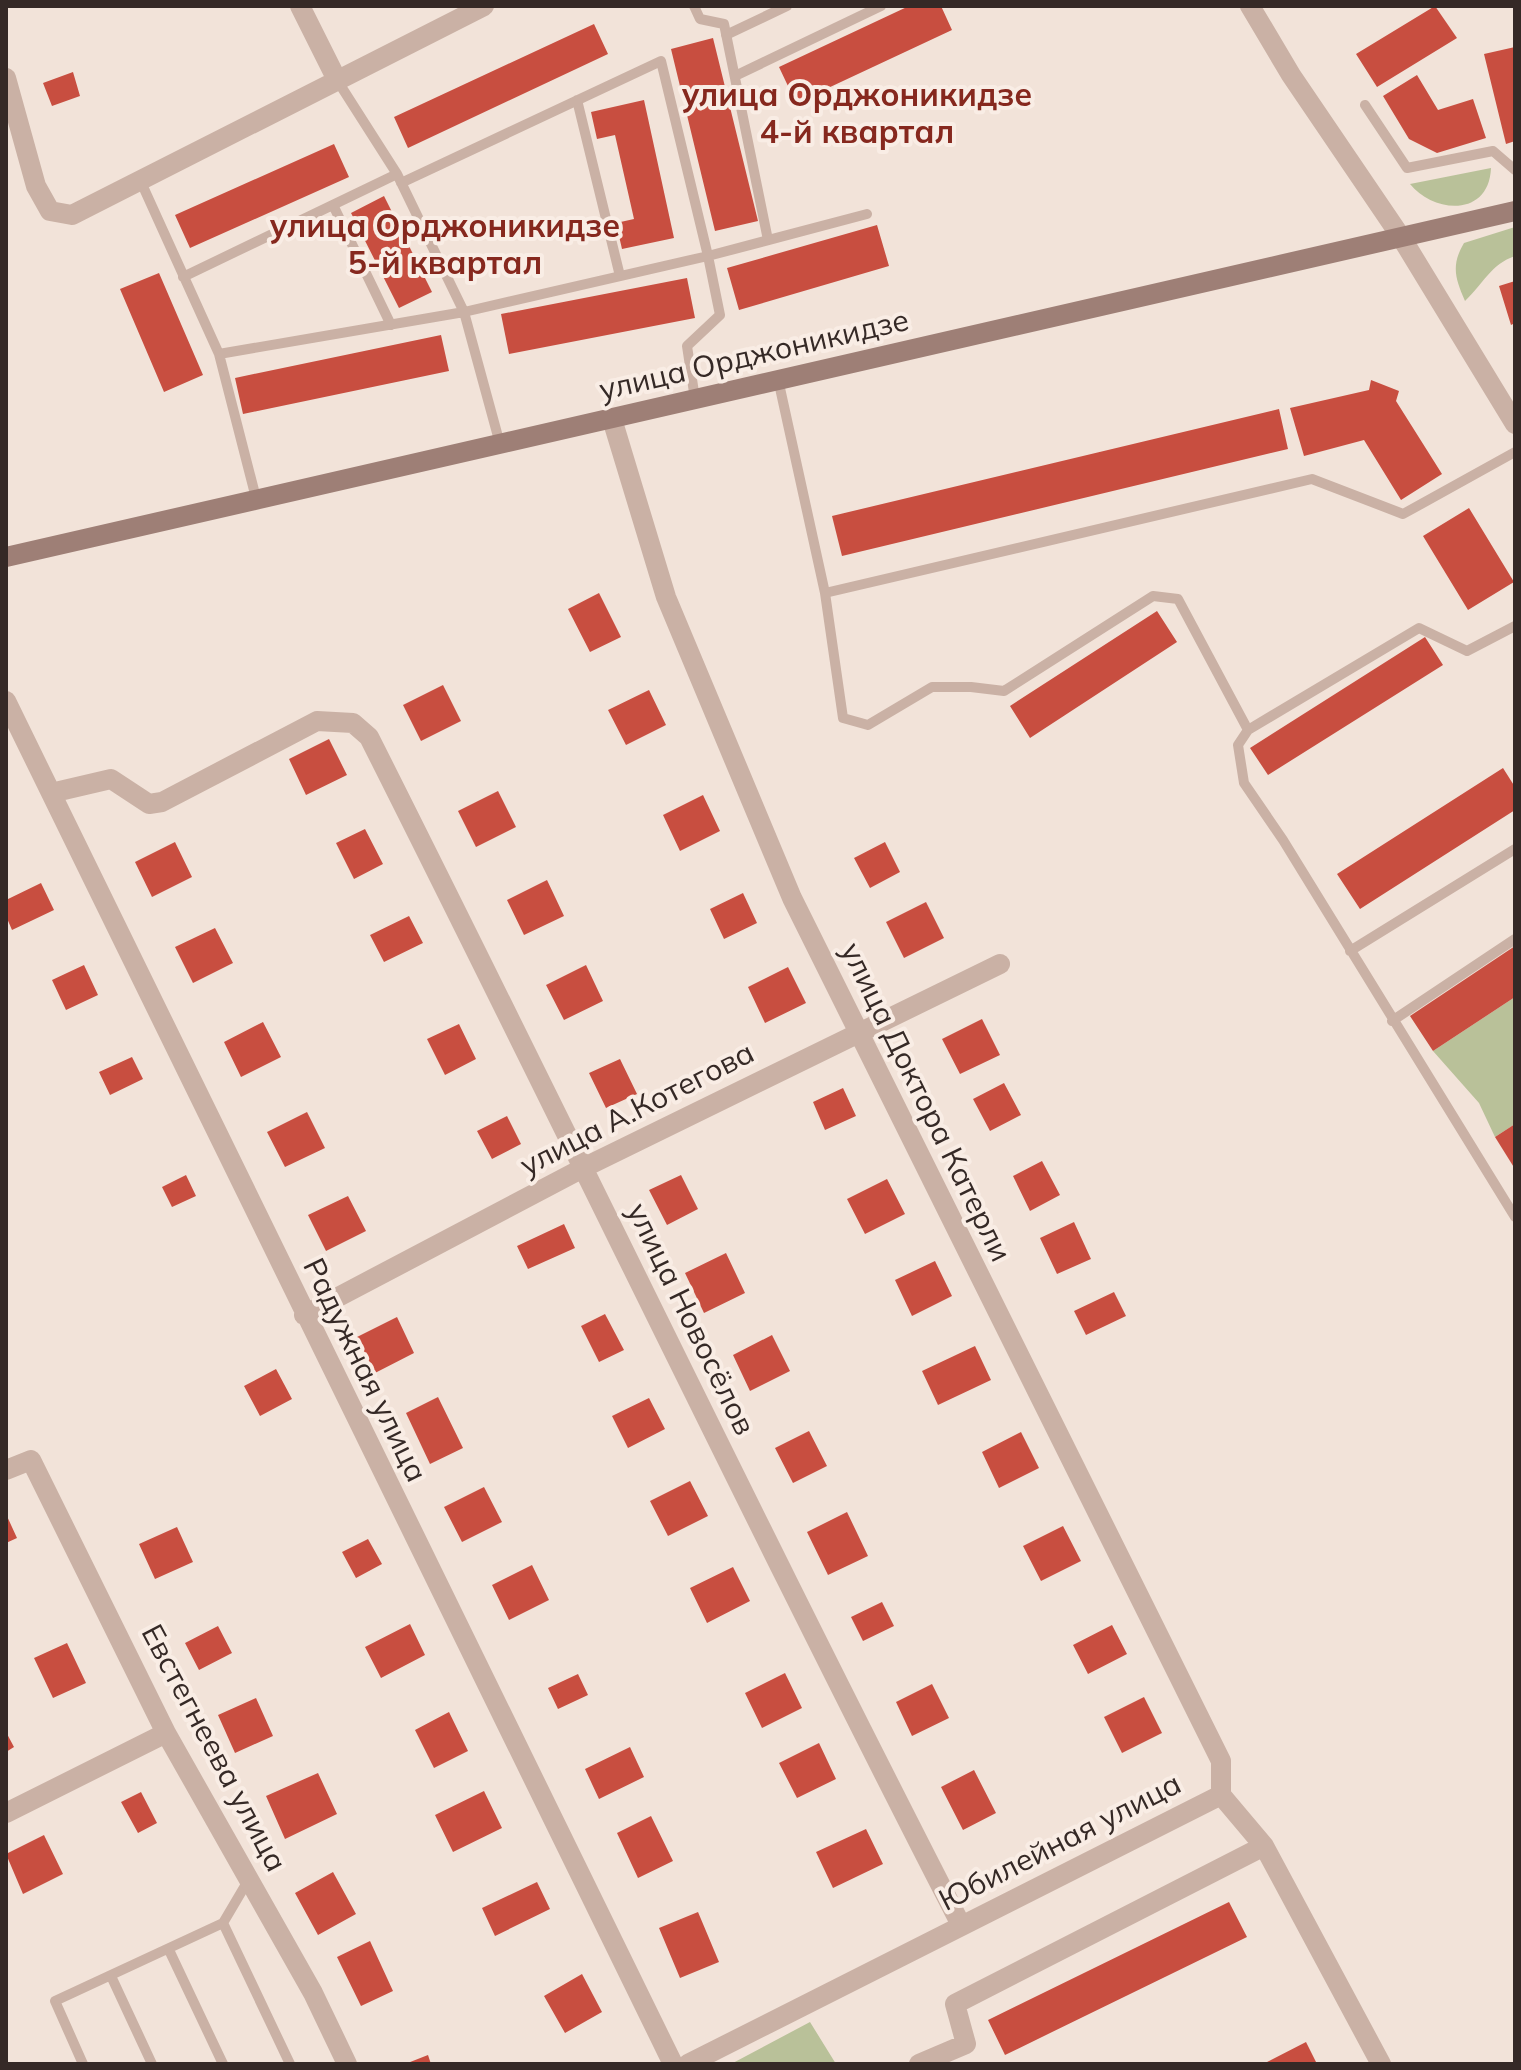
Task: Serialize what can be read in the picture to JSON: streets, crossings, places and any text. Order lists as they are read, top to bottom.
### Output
{
  "streets": {
    "main road": ["улица Орджоникидзе"],
    "street": [
      "улица Доктора Катерли",
      "улица А.Котегова",
      "улица Новосёлов",
      "Радужная улица",
      "Евстегнеева улица",
      "Юбилейная улица"
    ]
  },
  "crossings": [
    ["улица Орджоникидзе", "улица Доктора Катерли"],
    ["улица Доктора Катерли", "улица А.Котегова"],
    ["улица Доктора Катерли", "Юбилейная улица"],
    ["улица А.Котегова", "улица Новосёлов"],
    ["улица А.Котегова", "Радужная улица"],
    ["улица Новосёлов", "Радужная улица"],
    ["улица Новосёлов", "Юбилейная улица"]
  ],
  "districts": ["улица Орджоникидзе 4-й квартал", "улица Орджоникидзе 5-й квартал"]
}
